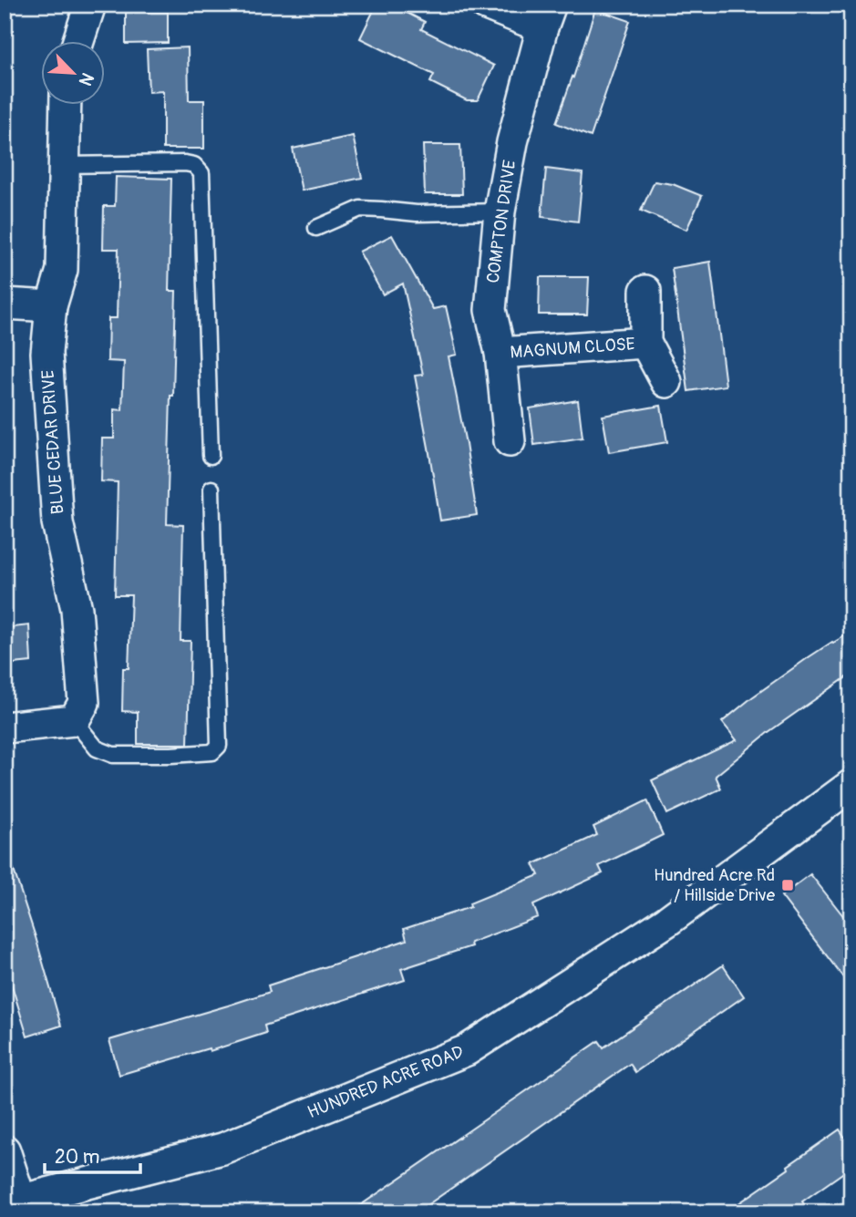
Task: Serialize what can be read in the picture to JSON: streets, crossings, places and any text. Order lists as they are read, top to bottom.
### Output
{
  "streets": {
    "street": [
      "COMPTON DRIVE",
      "MAGNUM CLOSE",
      "BLUE CEDAR DRIVE",
      "HUNDRED ACRE ROAD"
    ]
  },
  "crossings": [
    ["COMPTON DRIVE", "MAGNUM CLOSE"]
  ],
  "places": {
    "transit": ["Hundred Acre Rd / Hillside Drive"]
  },
  "scale_bar": "20 m",
  "north": "bottom right"
}
